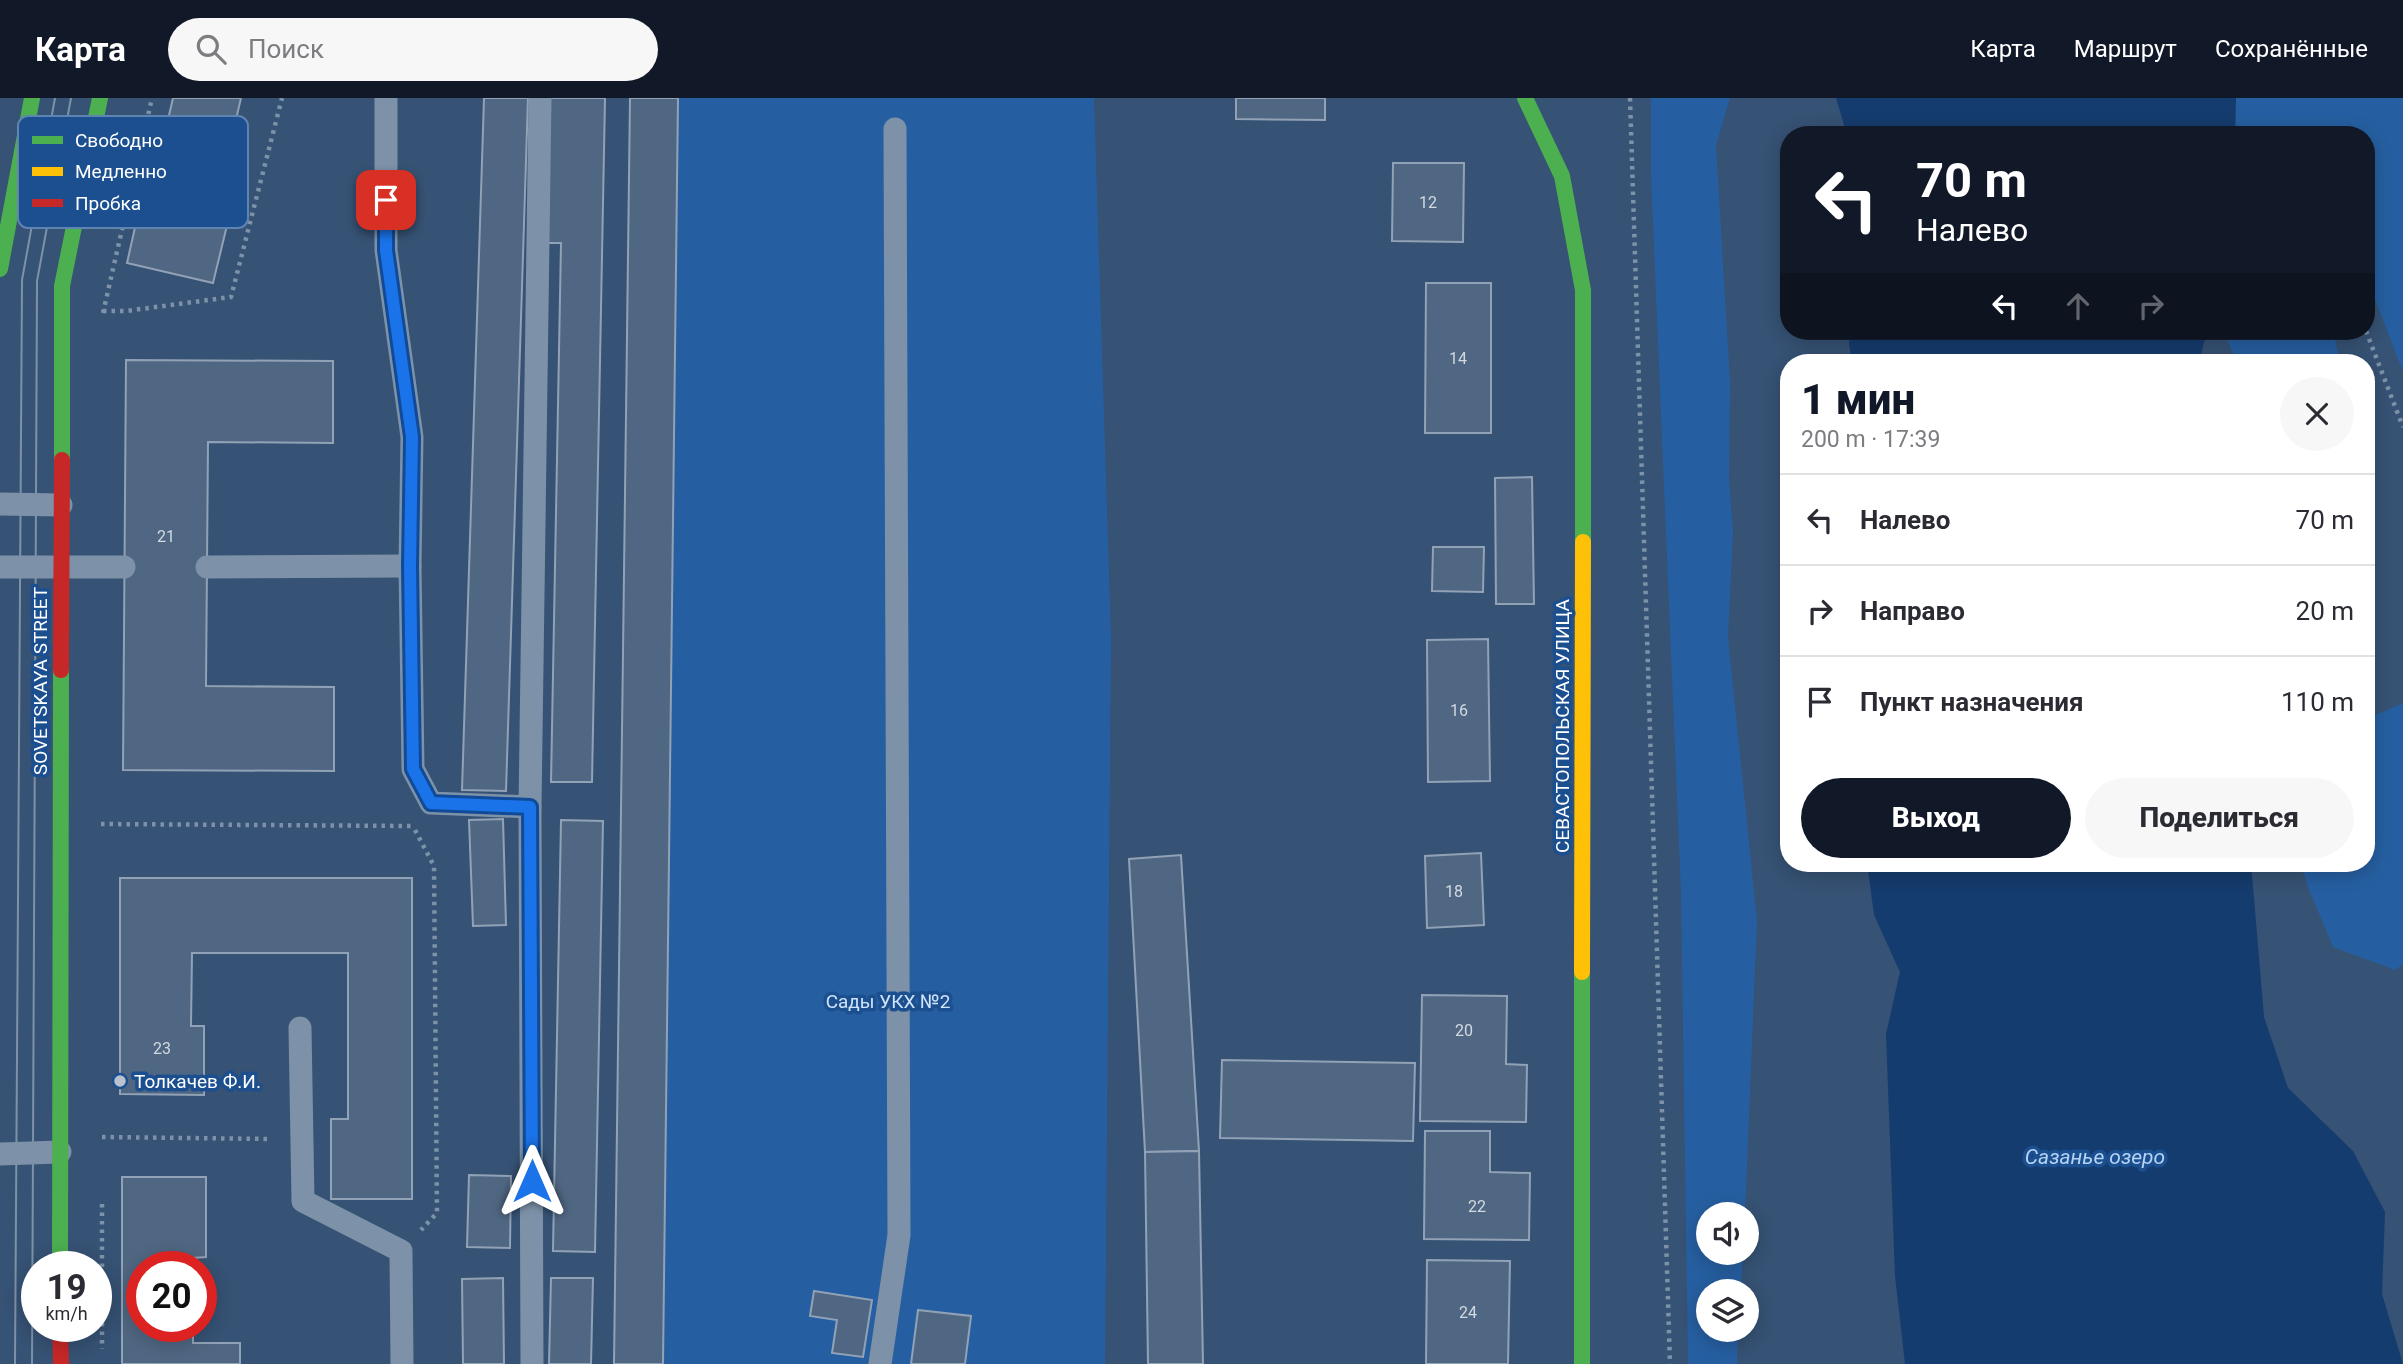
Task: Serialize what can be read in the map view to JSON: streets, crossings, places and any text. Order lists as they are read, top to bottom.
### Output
{
  "streets": {
    "main road": ["SOVETSKAYA STREET", "СЕВАСТОПОЛЬСКАЯ УЛИЦА"]
  },
  "water": ["Сазанье озеро"],
  "parks": ["Сады УКХ №2"],
  "places": ["Толкачев Ф.И."],
  "house_numbers": [
    "12",
    "14",
    "21",
    "16",
    "18",
    "20",
    "23",
    "22",
    "24"
  ],
  "legend": ["Свободно", "Медленно", "Пробка"],
  "page": {
    "header": "Карта",
    "search": "Поиск",
    "nav": ["Карта", "Маршрут", "Сохранённые"],
    "turn": ["70 m", "Налево"],
    "heading": ["1 мин", "200 m · 17:39"],
    "list": [
      {
        "name": "Налево",
        "value": "70 m"
      },
      {
        "name": "Направо",
        "value": "20 m"
      },
      {
        "name": "Пункт назначения",
        "value": "110 m"
      }
    ],
    "buttons": ["Выход", "Поделиться"],
    "speed": "19 km/h",
    "limit": "20"
  }
}
